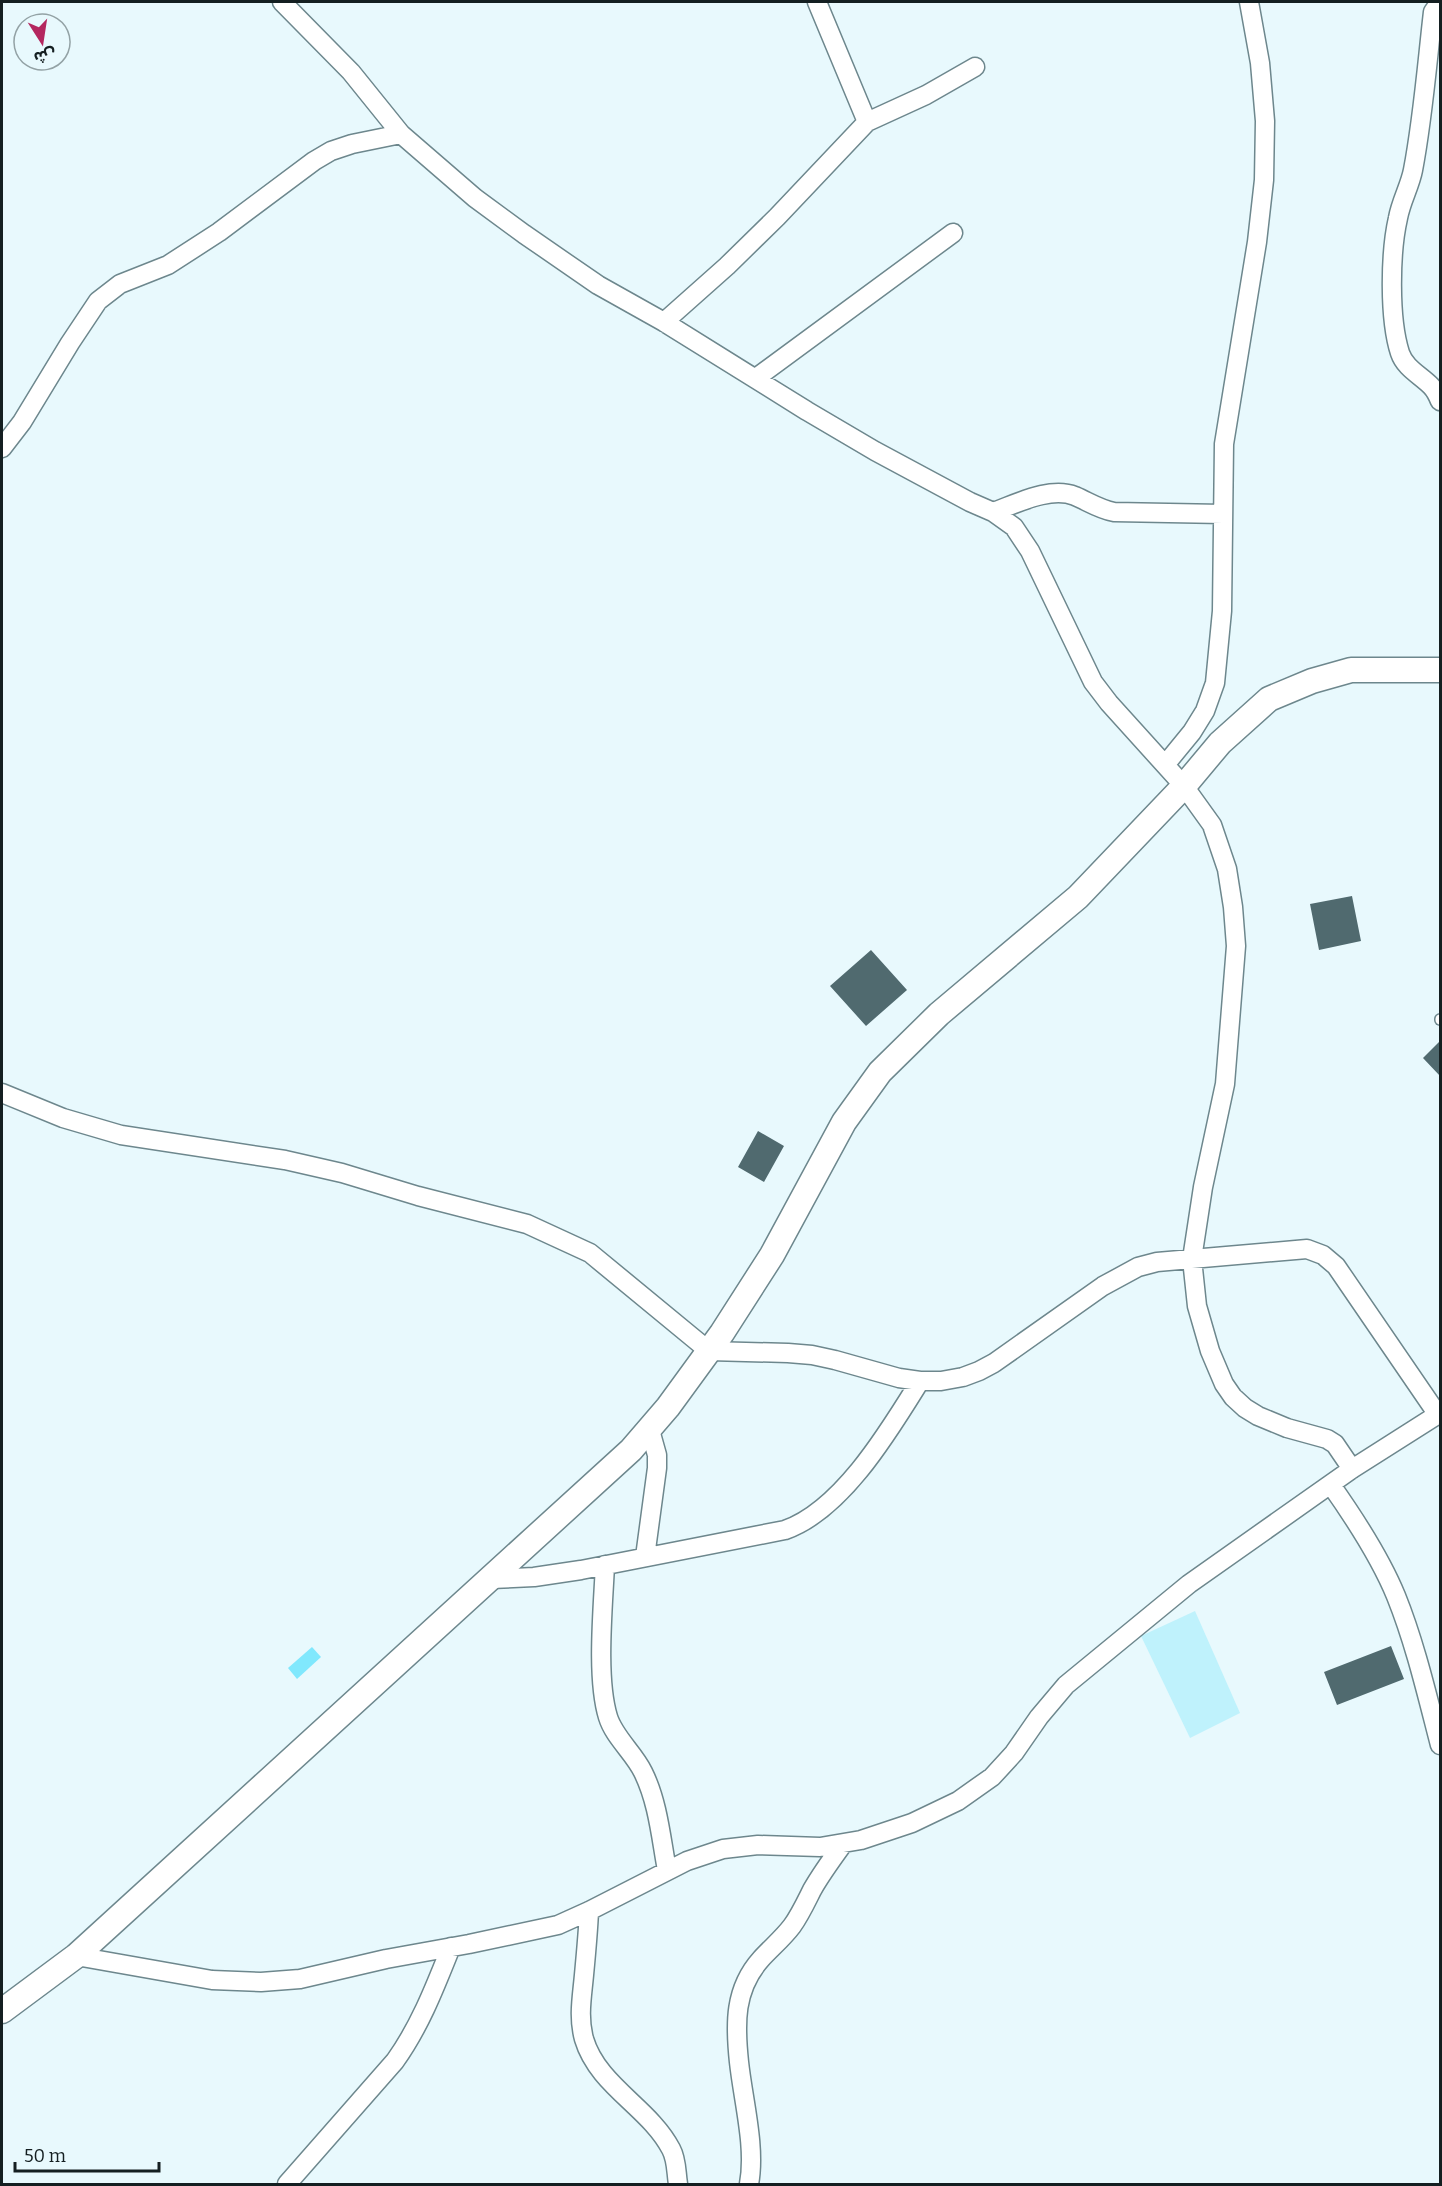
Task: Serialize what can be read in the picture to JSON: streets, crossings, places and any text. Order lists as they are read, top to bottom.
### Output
{
  "scale_bar": "50 m",
  "north": "bottom"
}
